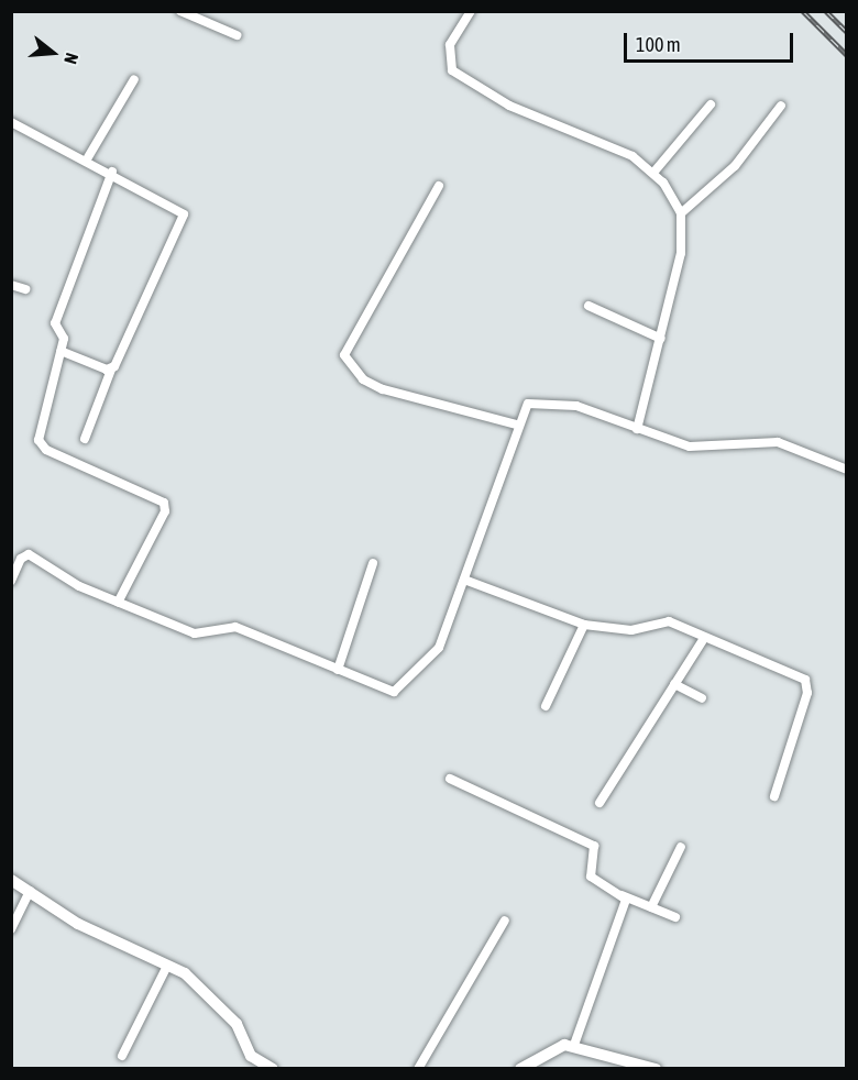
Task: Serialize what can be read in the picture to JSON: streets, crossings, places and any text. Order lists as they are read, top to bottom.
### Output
{
  "scale_bar": "100 m",
  "north": "right"
}
